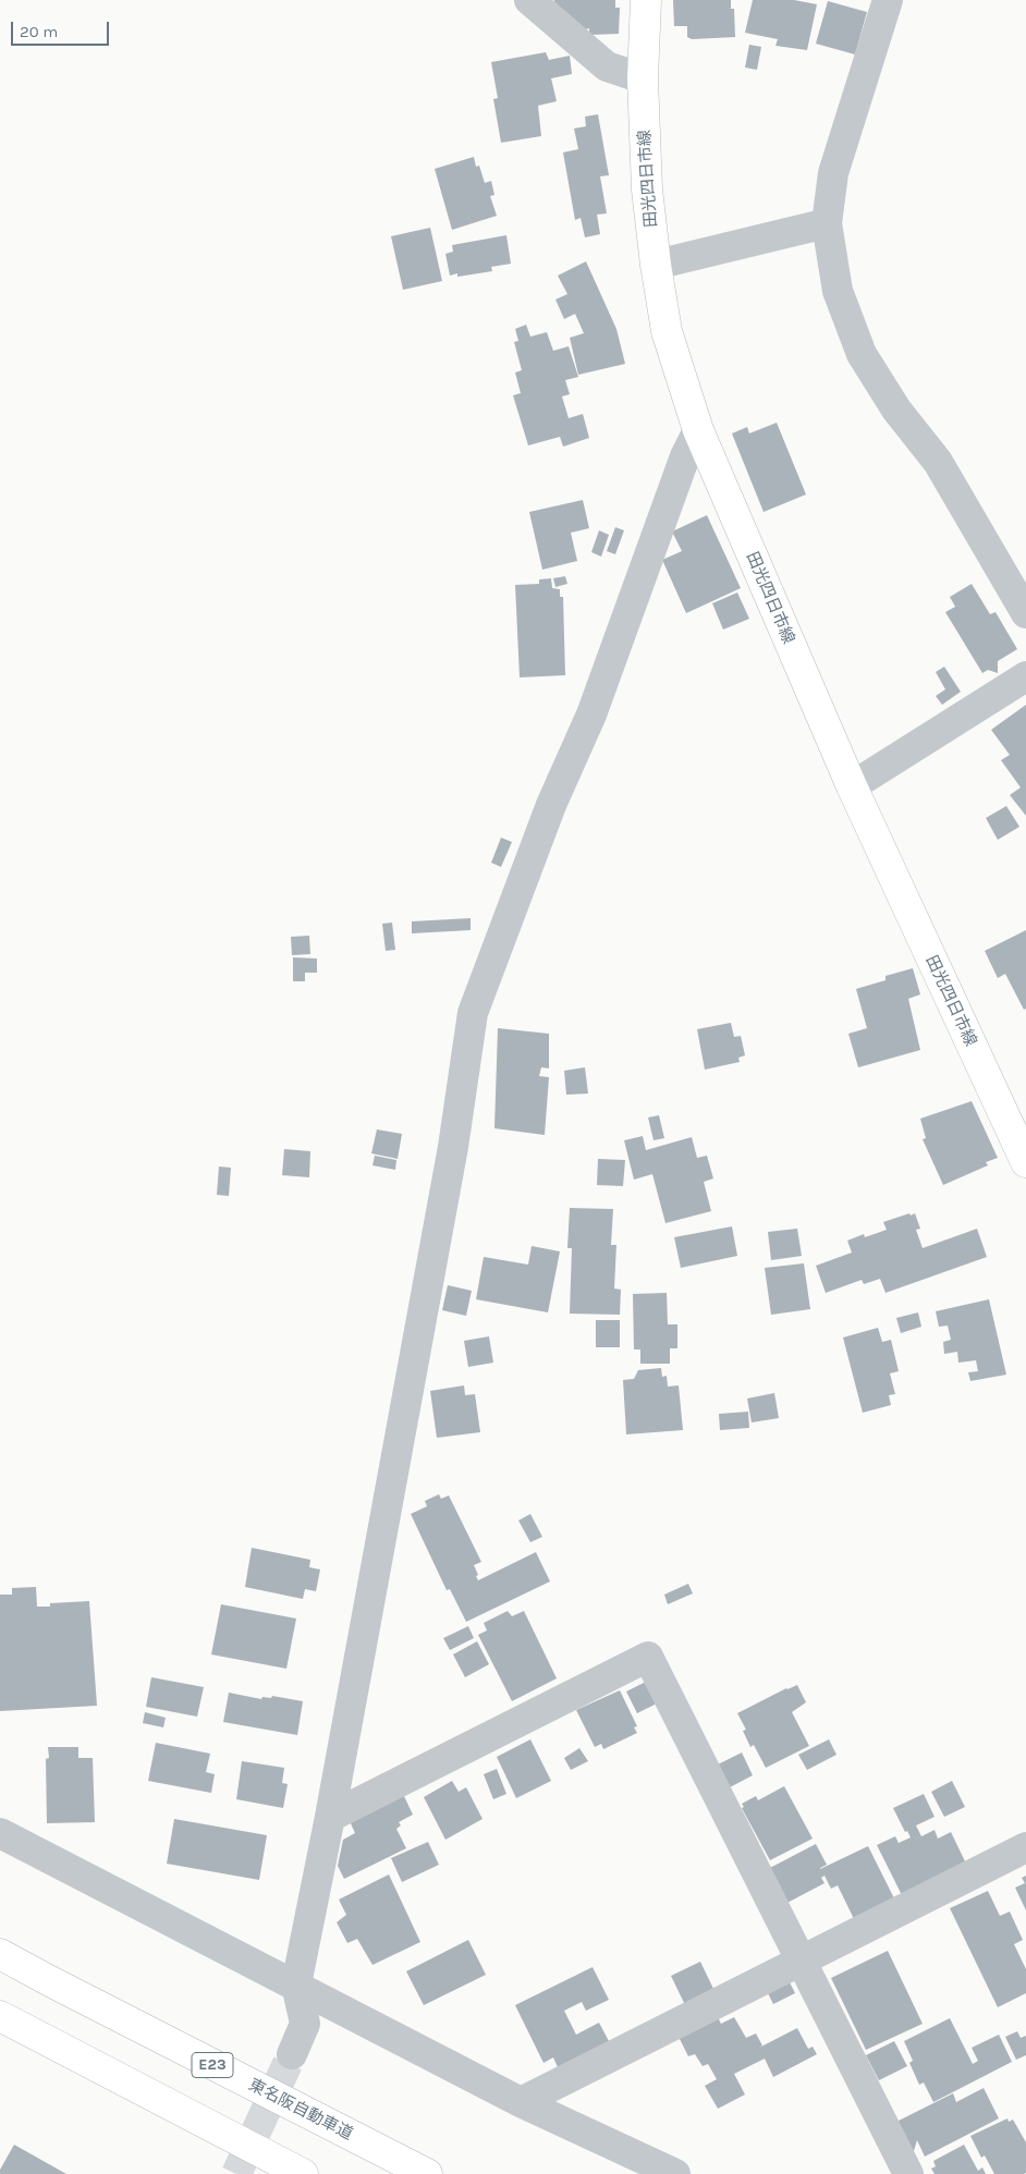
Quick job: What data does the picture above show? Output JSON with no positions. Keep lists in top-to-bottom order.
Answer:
{
  "streets": {
    "main road": ["田光四日市線", "E23", "東名阪自動車道"]
  },
  "scale_bar": "20 m"
}
